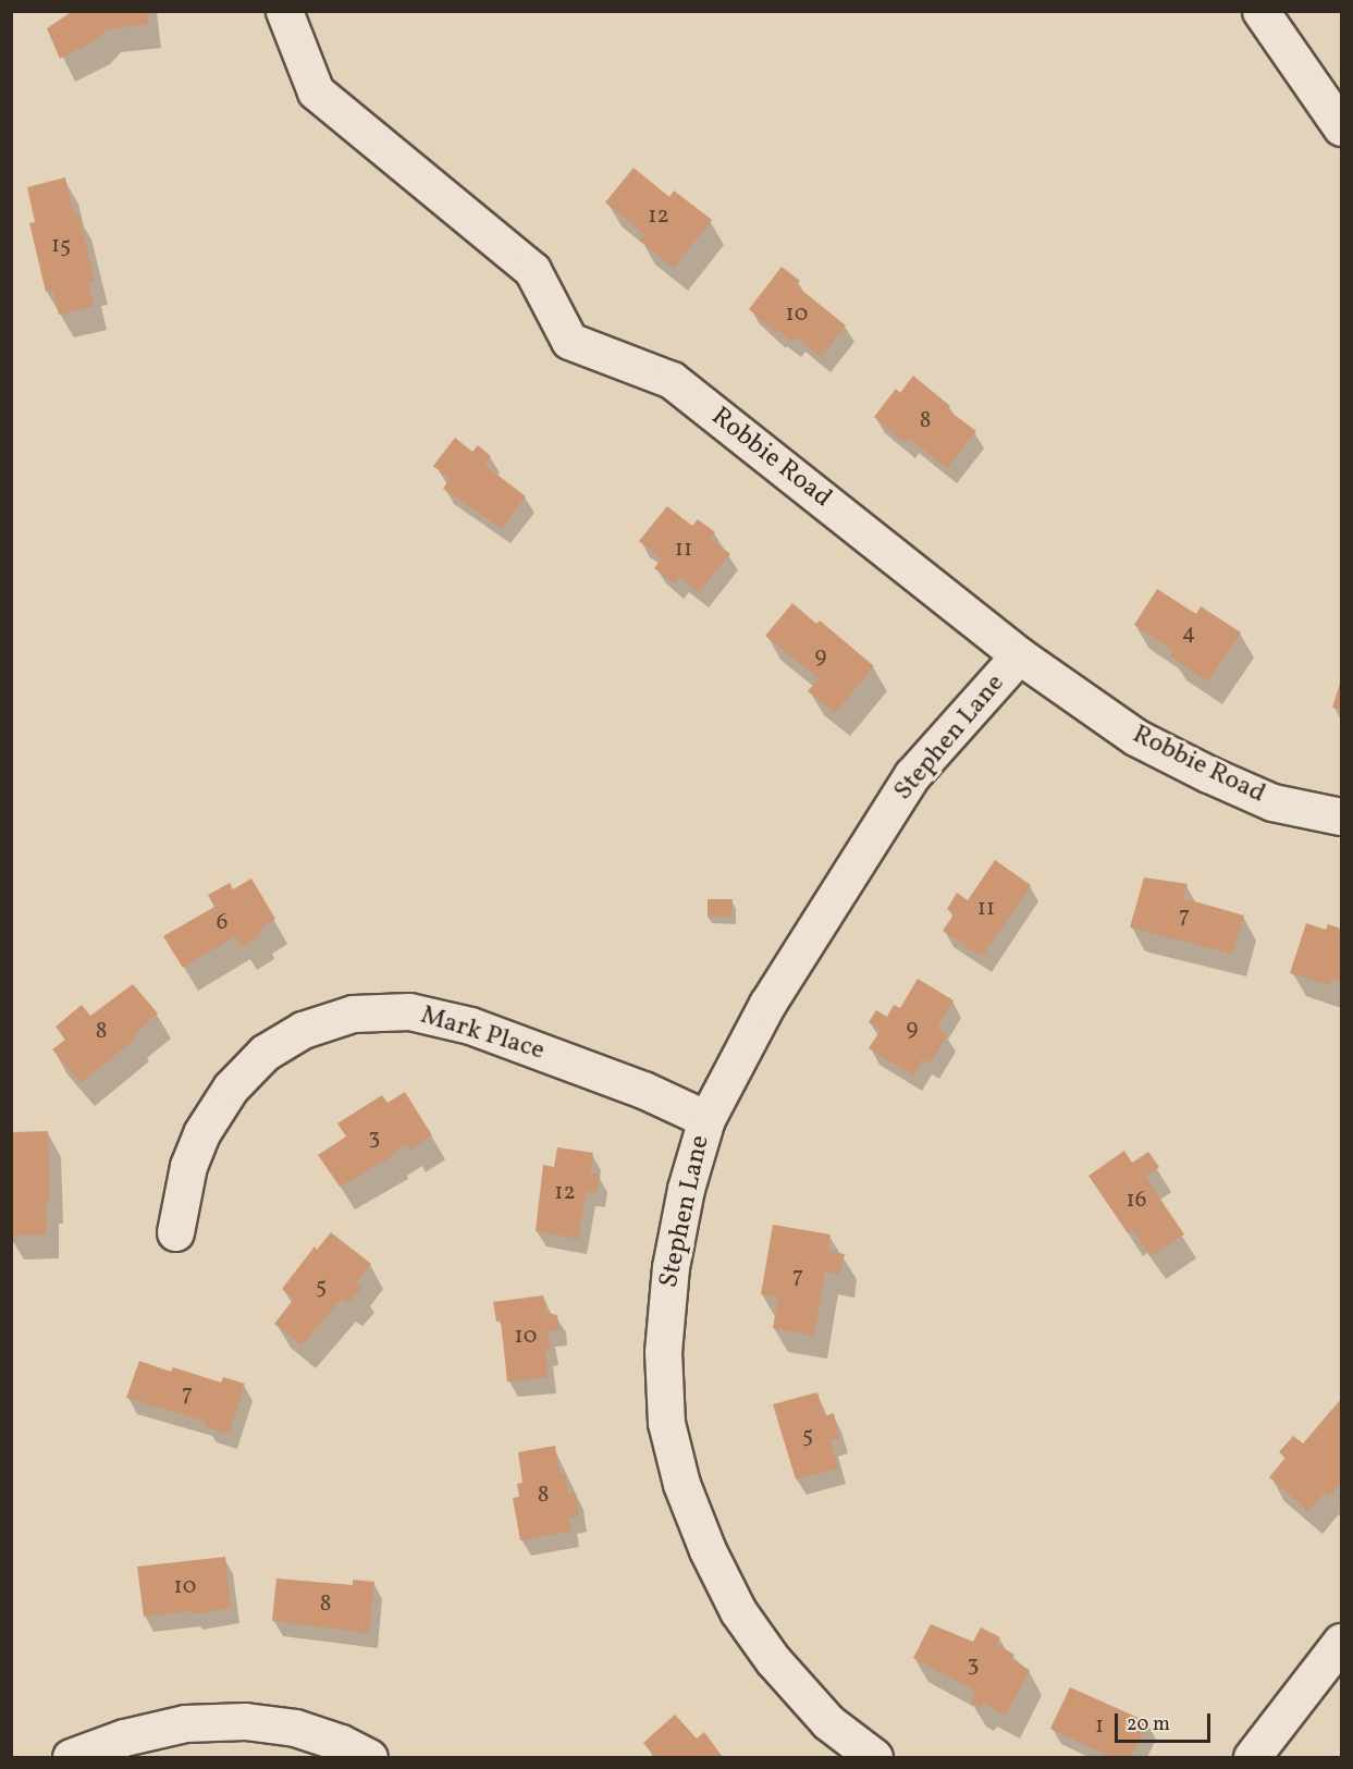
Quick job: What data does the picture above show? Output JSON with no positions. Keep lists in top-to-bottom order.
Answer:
{
  "streets": {
    "street": ["Robbie Road", "Stephen Lane", "Mark Place"]
  },
  "crossings": [
    ["Robbie Road", "Stephen Lane"],
    ["Stephen Lane", "Mark Place"]
  ],
  "house_numbers": [
    "12",
    "15",
    "10",
    "8",
    "11",
    "4",
    "9",
    "11",
    "7",
    "6",
    "9",
    "8",
    "3",
    "12",
    "16",
    "7",
    "5",
    "10",
    "7",
    "5",
    "8",
    "10",
    "8",
    "3",
    "1"
  ],
  "scale_bar": "20 m"
}
